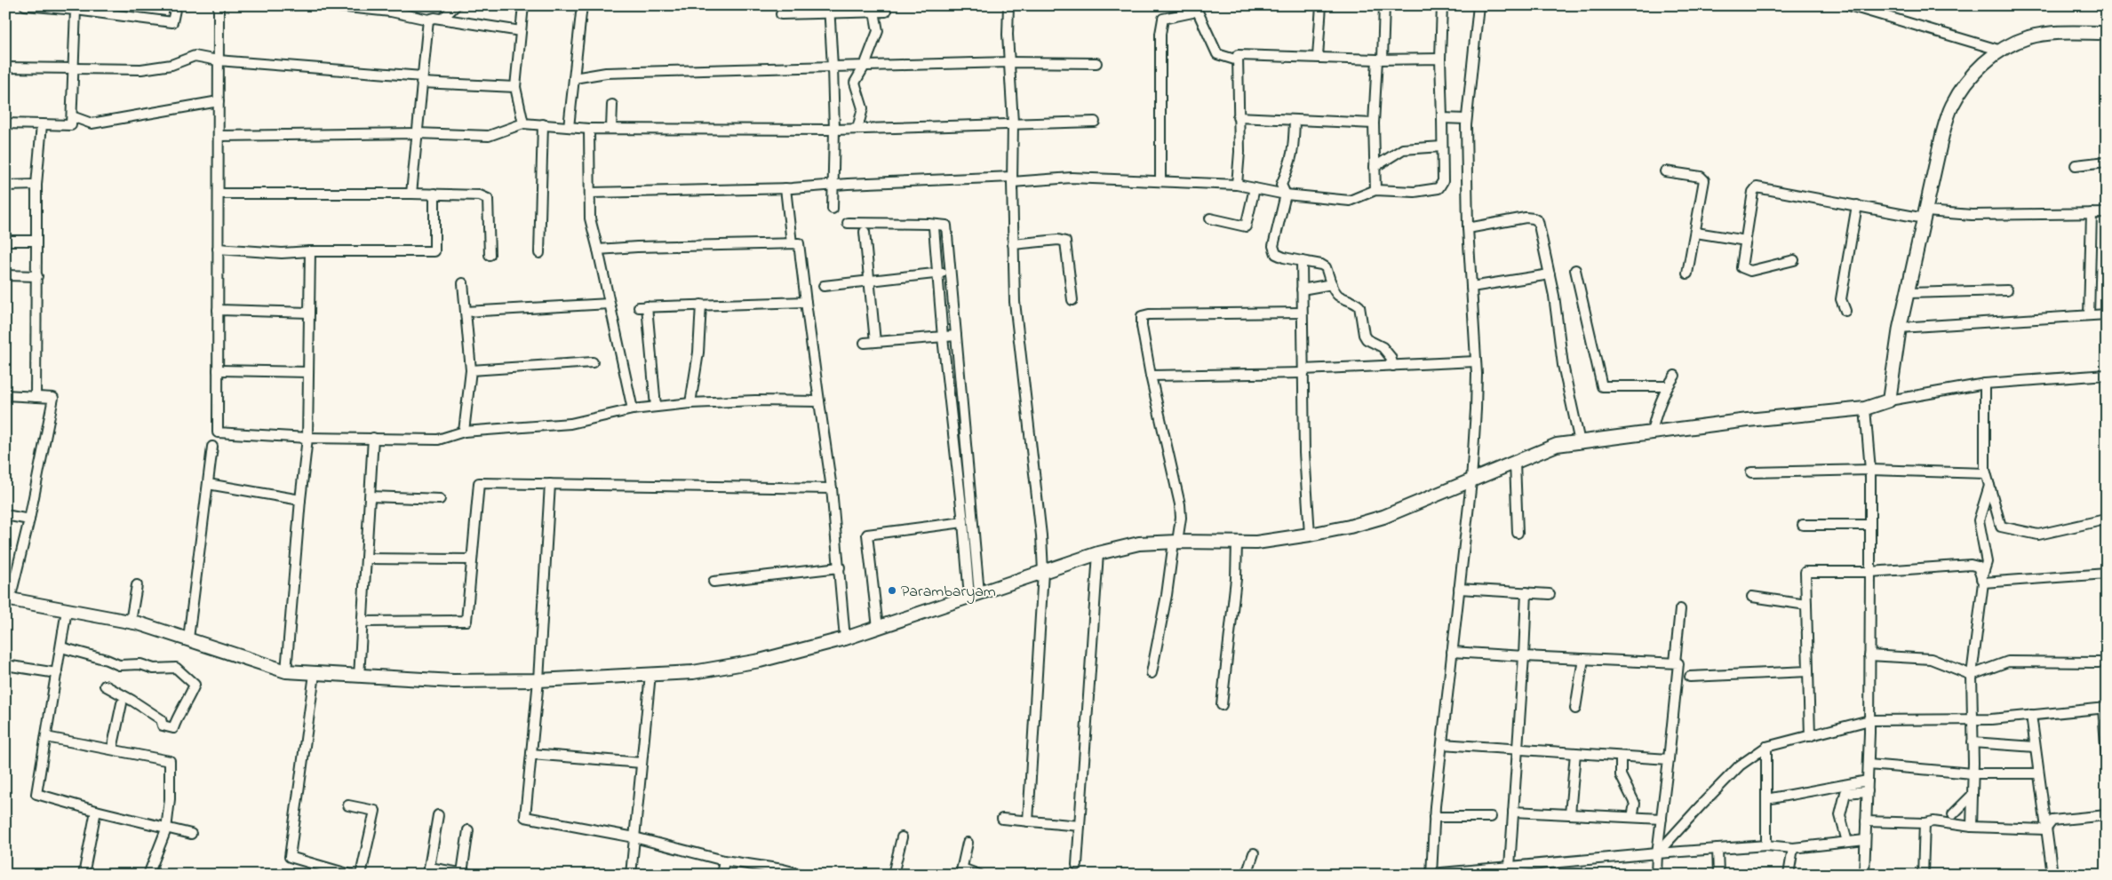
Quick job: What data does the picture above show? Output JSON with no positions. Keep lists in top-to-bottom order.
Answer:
{
  "places": ["Parambaryam"]
}
